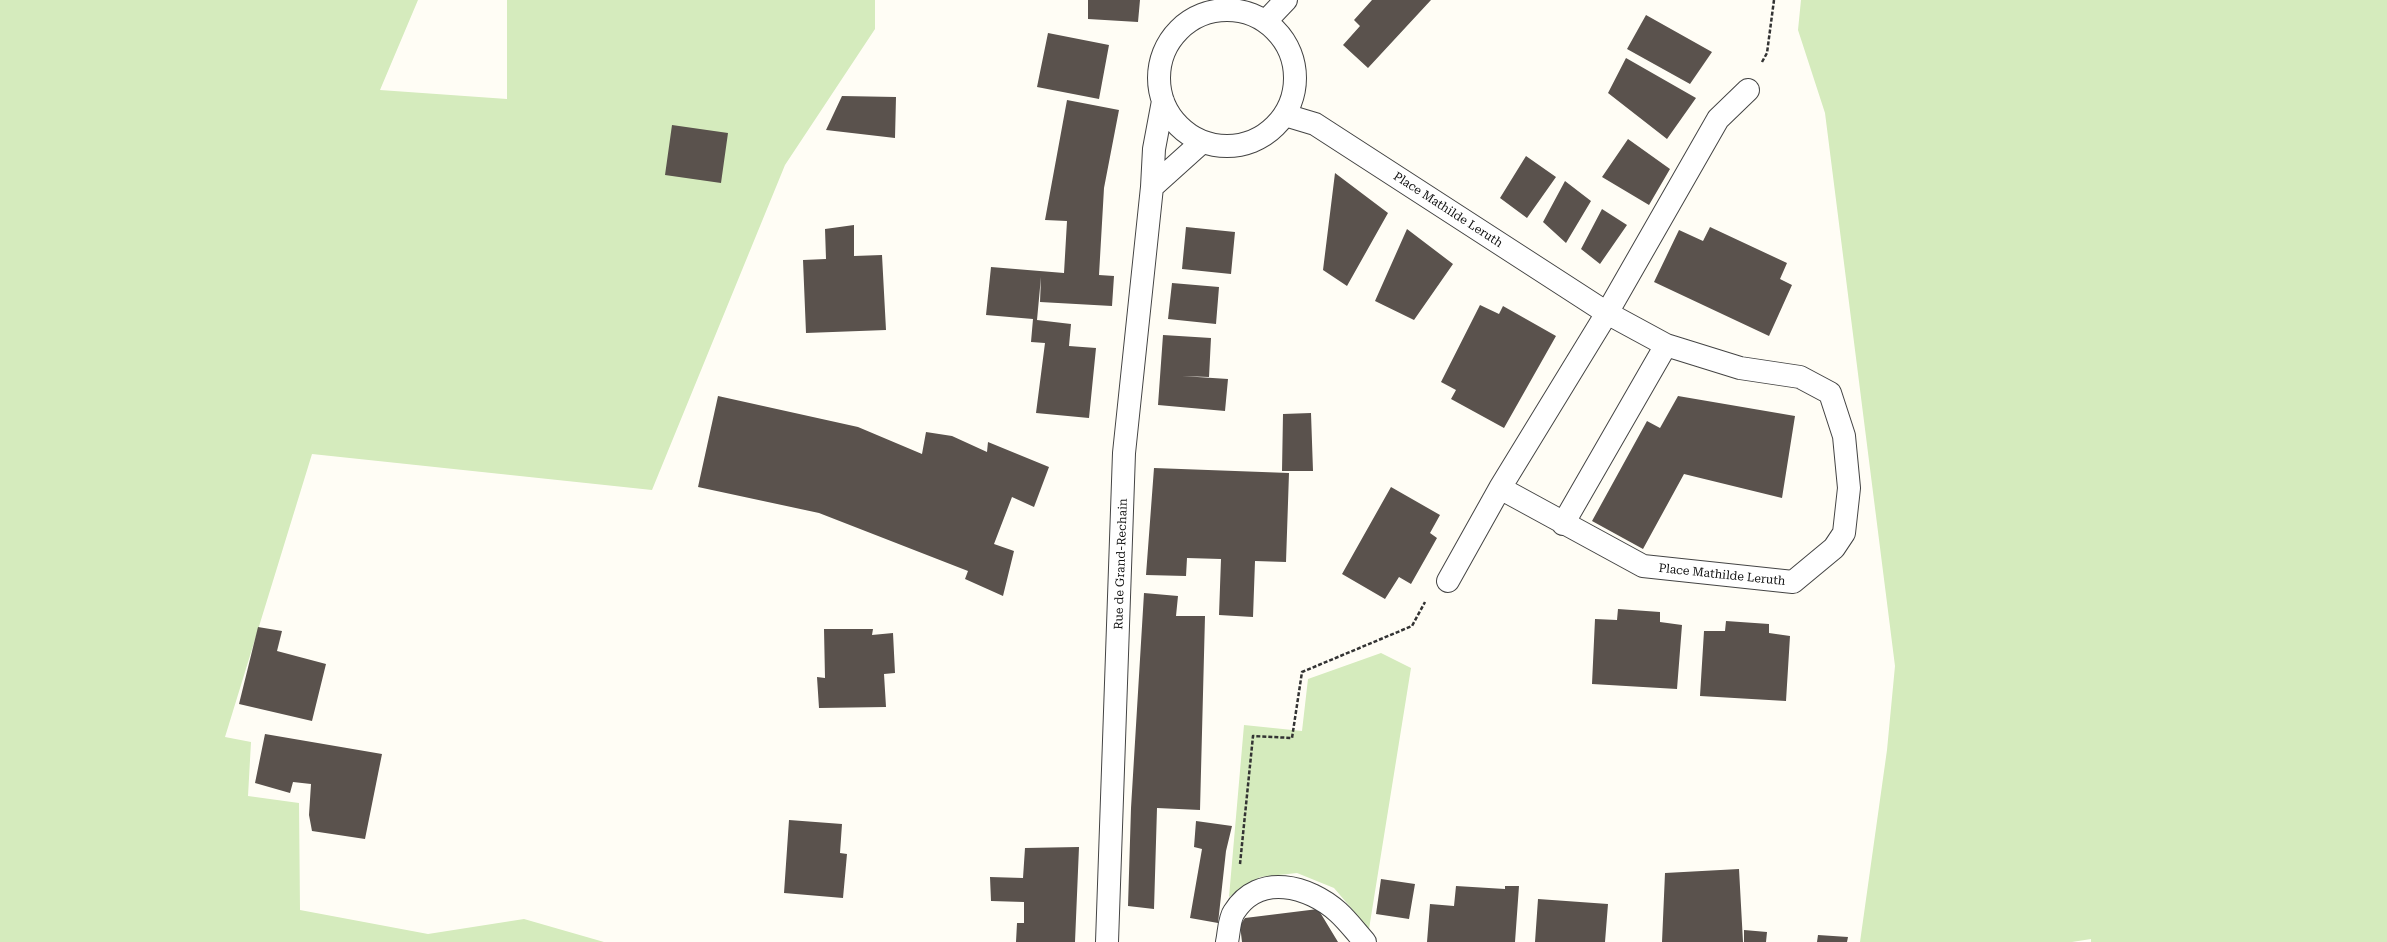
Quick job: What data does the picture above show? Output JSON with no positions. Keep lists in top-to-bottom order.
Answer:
{
  "streets": {
    "street": ["Place Mathilde Leruth", "Rue de Grand-Rechain"]
  },
  "crossings": [
    ["Place Mathilde Leruth", "Rue de Grand-Rechain"]
  ]
}
